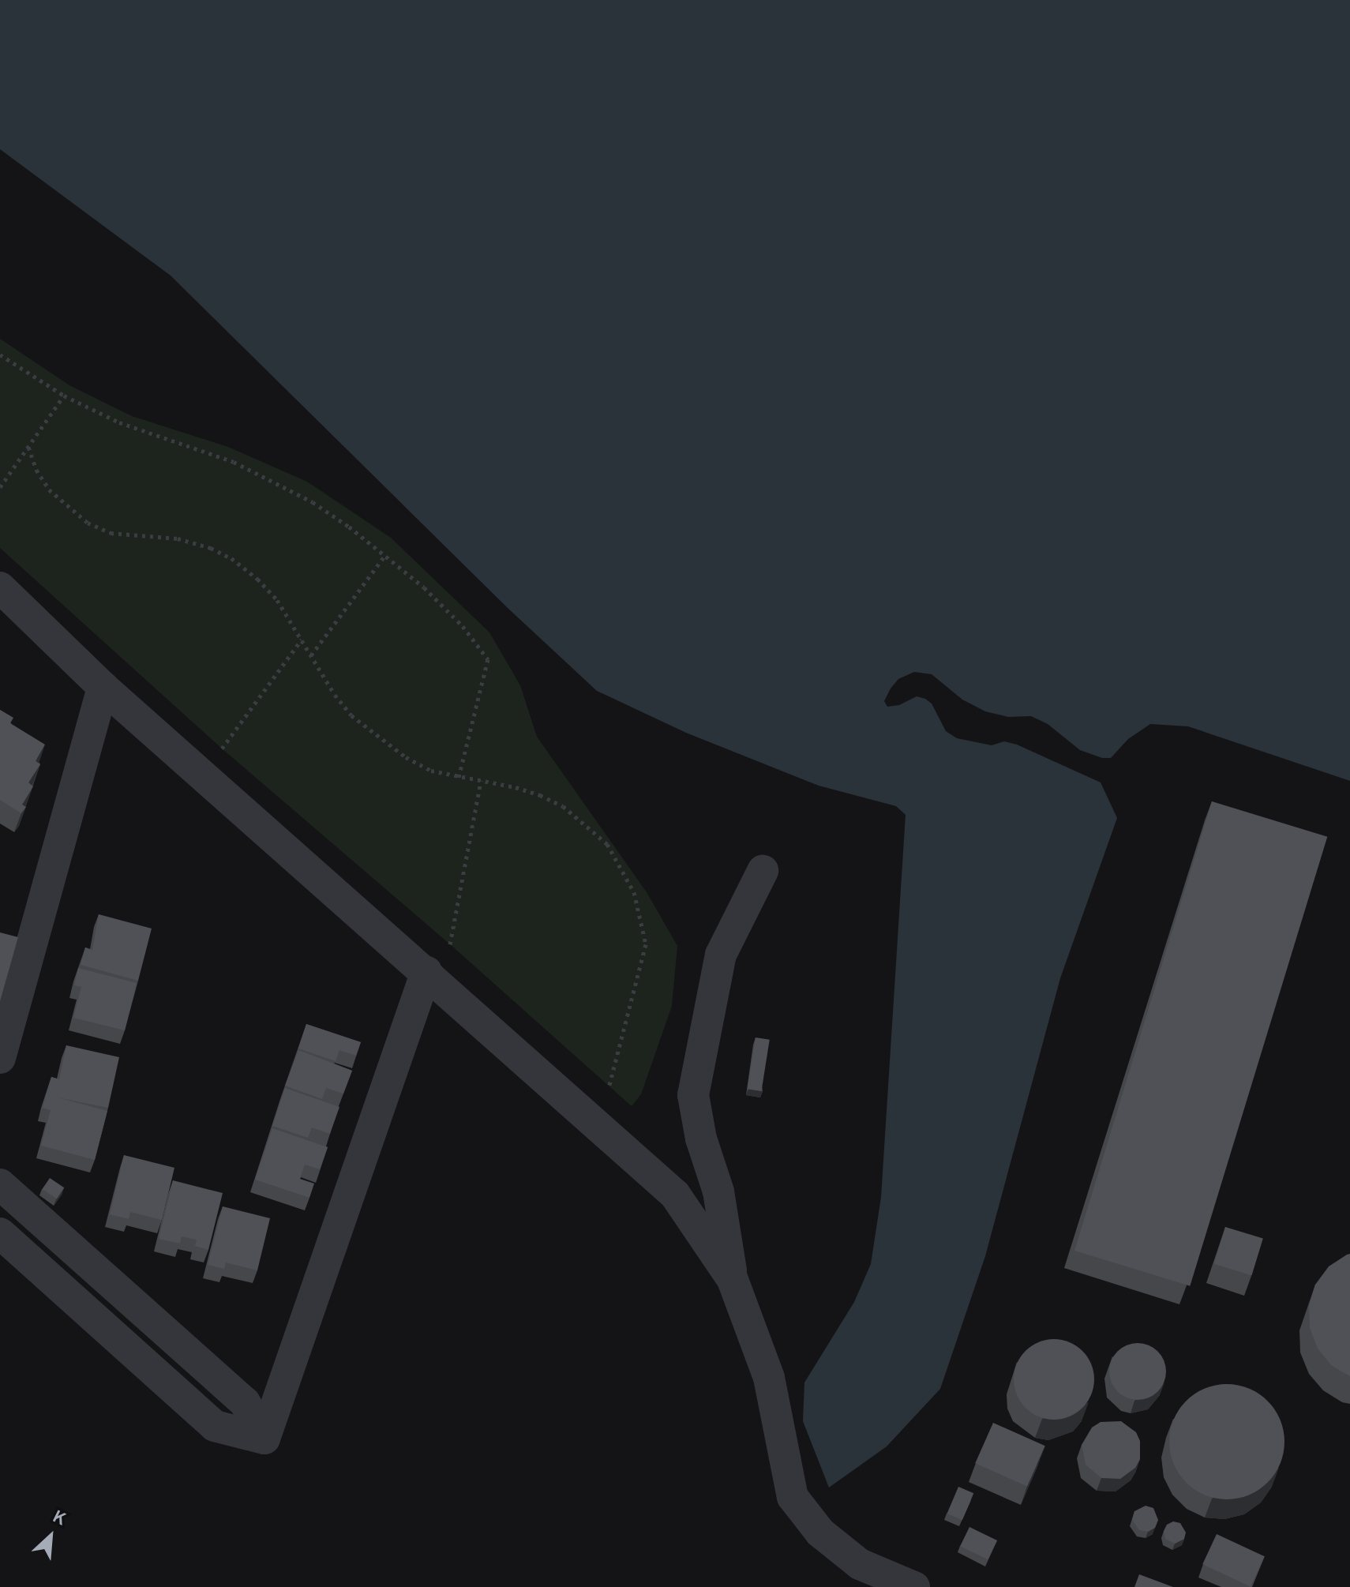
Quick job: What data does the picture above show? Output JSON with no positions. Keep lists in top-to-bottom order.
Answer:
{
  "north": "top right"
}
